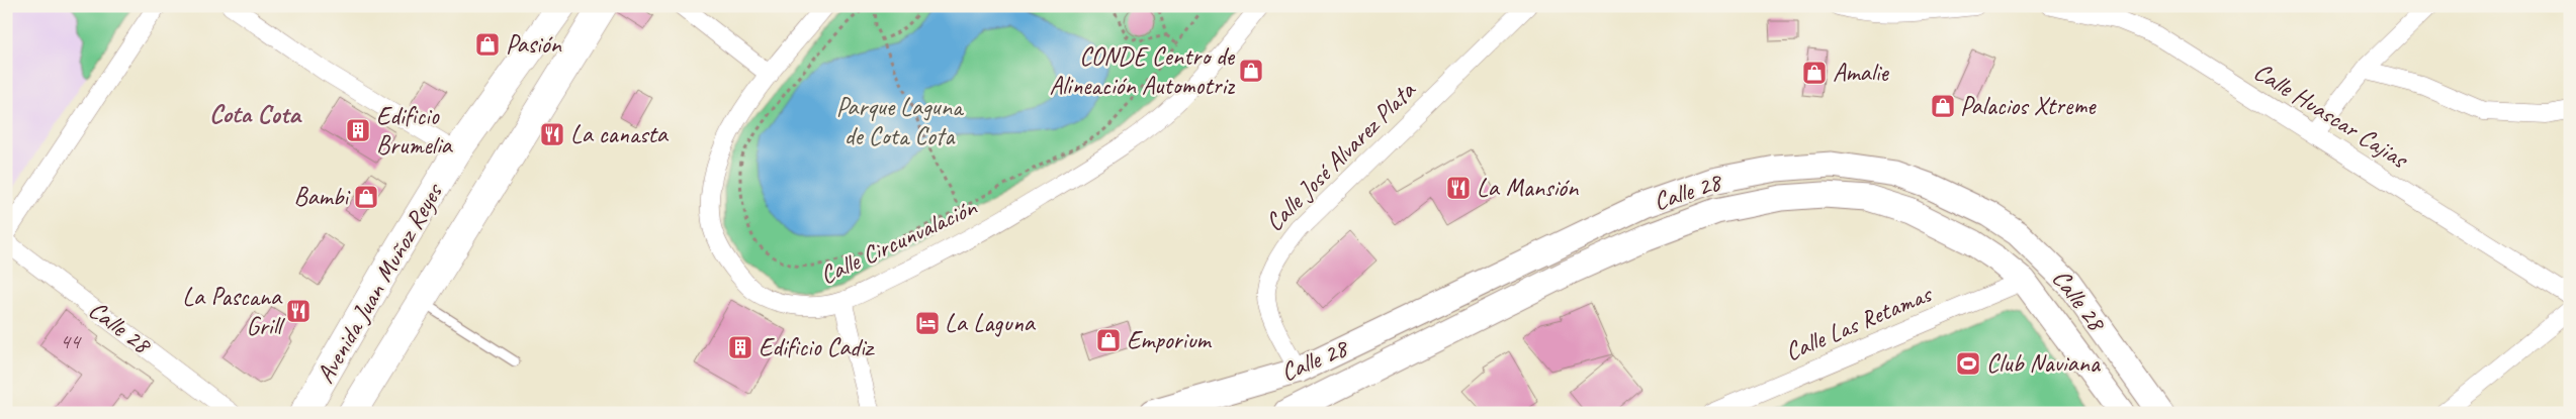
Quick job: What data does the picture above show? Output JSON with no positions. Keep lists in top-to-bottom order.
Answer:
{
  "streets": {
    "main road": ["Calle 28", "Avenida Juan Muñoz Reyes"],
    "street": [
      "Calle Huascar Cajias",
      "Calle José Alvarez Plata",
      "Calle Circunvalación",
      "Calle Las Retamas"
    ]
  },
  "crossings": [
    ["Calle José Alvarez Plata", "Calle 28"],
    ["Calle 28", "Calle Las Retamas"]
  ],
  "districts": ["Cota Cota"],
  "parks": ["Parque Laguna de Cota Cota"],
  "places": {
    "shop": [
      "Pasión",
      "CONDE Centro de Alineación Automotriz",
      "Amalie",
      "Palacios Xtreme",
      "Bambi",
      "Emporium"
    ],
    "building": ["Edificio Brumelia", "Edificio Cadiz"],
    "restaurant": ["La canasta", "La Mansión", "La Pascana Grill"],
    "hotel": ["La Laguna"],
    "sports": ["Club Naviana"]
  },
  "house_numbers": ["44"]
}
